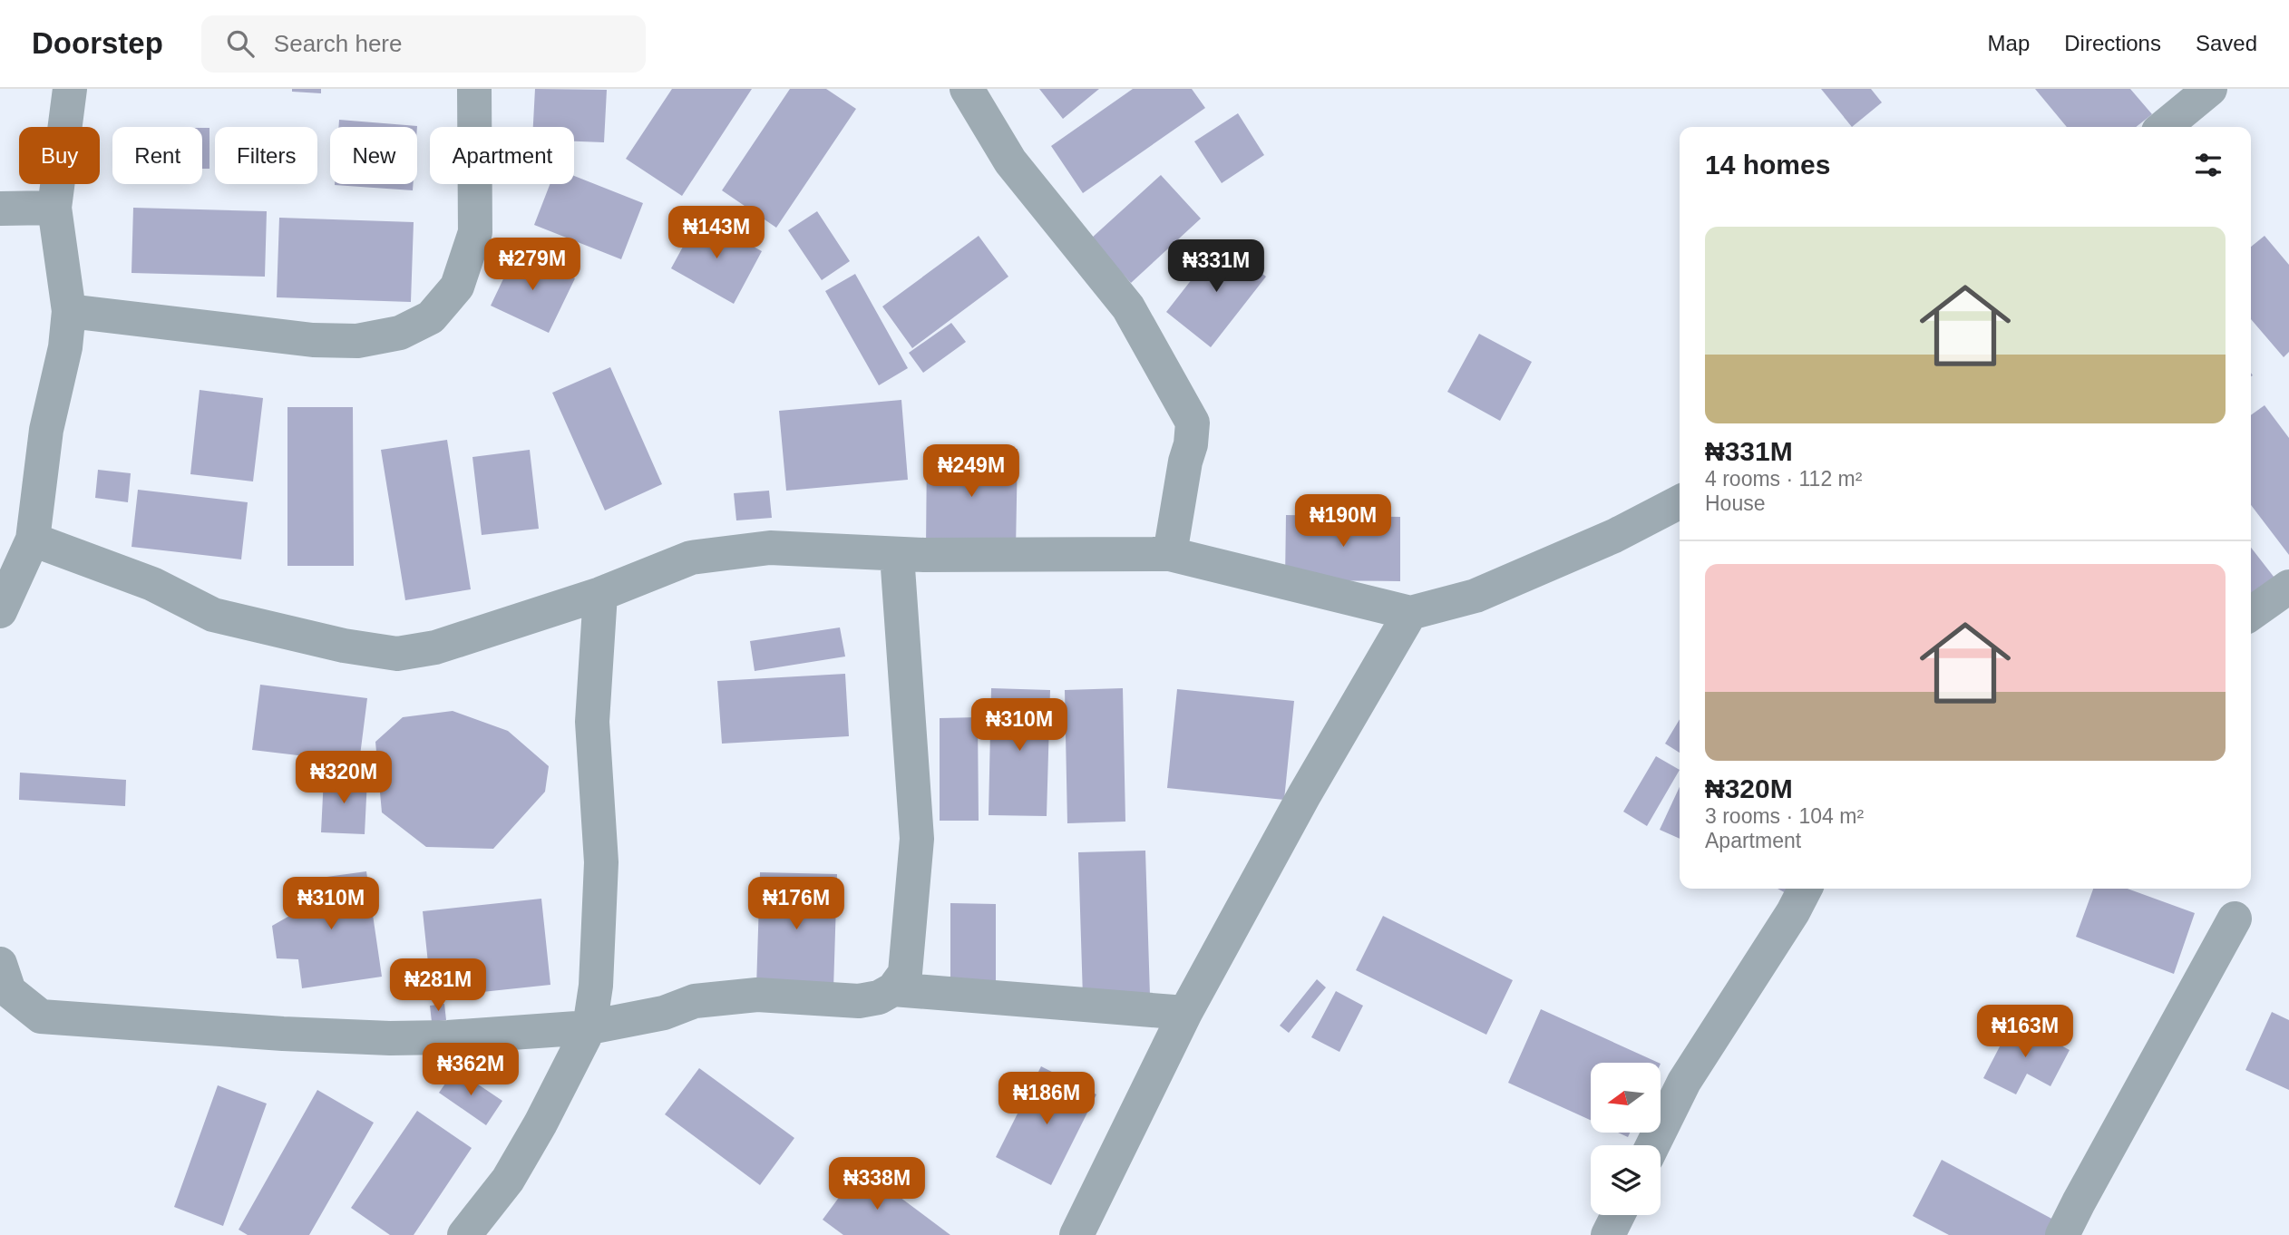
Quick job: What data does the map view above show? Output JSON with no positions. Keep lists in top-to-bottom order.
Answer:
{
  "north": "left",
  "page": {
    "header": "Doorstep",
    "search": "Search here",
    "nav": ["Map", "Directions", "Saved"],
    "chip": [
      "Buy",
      "Rent",
      "Filters",
      "New",
      "Apartment"
    ],
    "heading": "14 homes",
    "list": [
      {
        "name": "₦331M",
        "note": "4 rooms · 112 m² · House"
      },
      {
        "name": "₦320M",
        "note": "3 rooms · 104 m² · Apartment"
      }
    ],
    "price": [
      "₦143M",
      "₦279M",
      "₦331M",
      "₦249M",
      "₦190M",
      "₦310M",
      "₦320M",
      "₦310M",
      "₦176M",
      "₦281M",
      "₦163M",
      "₦362M",
      "₦186M",
      "₦338M"
    ]
  }
}
